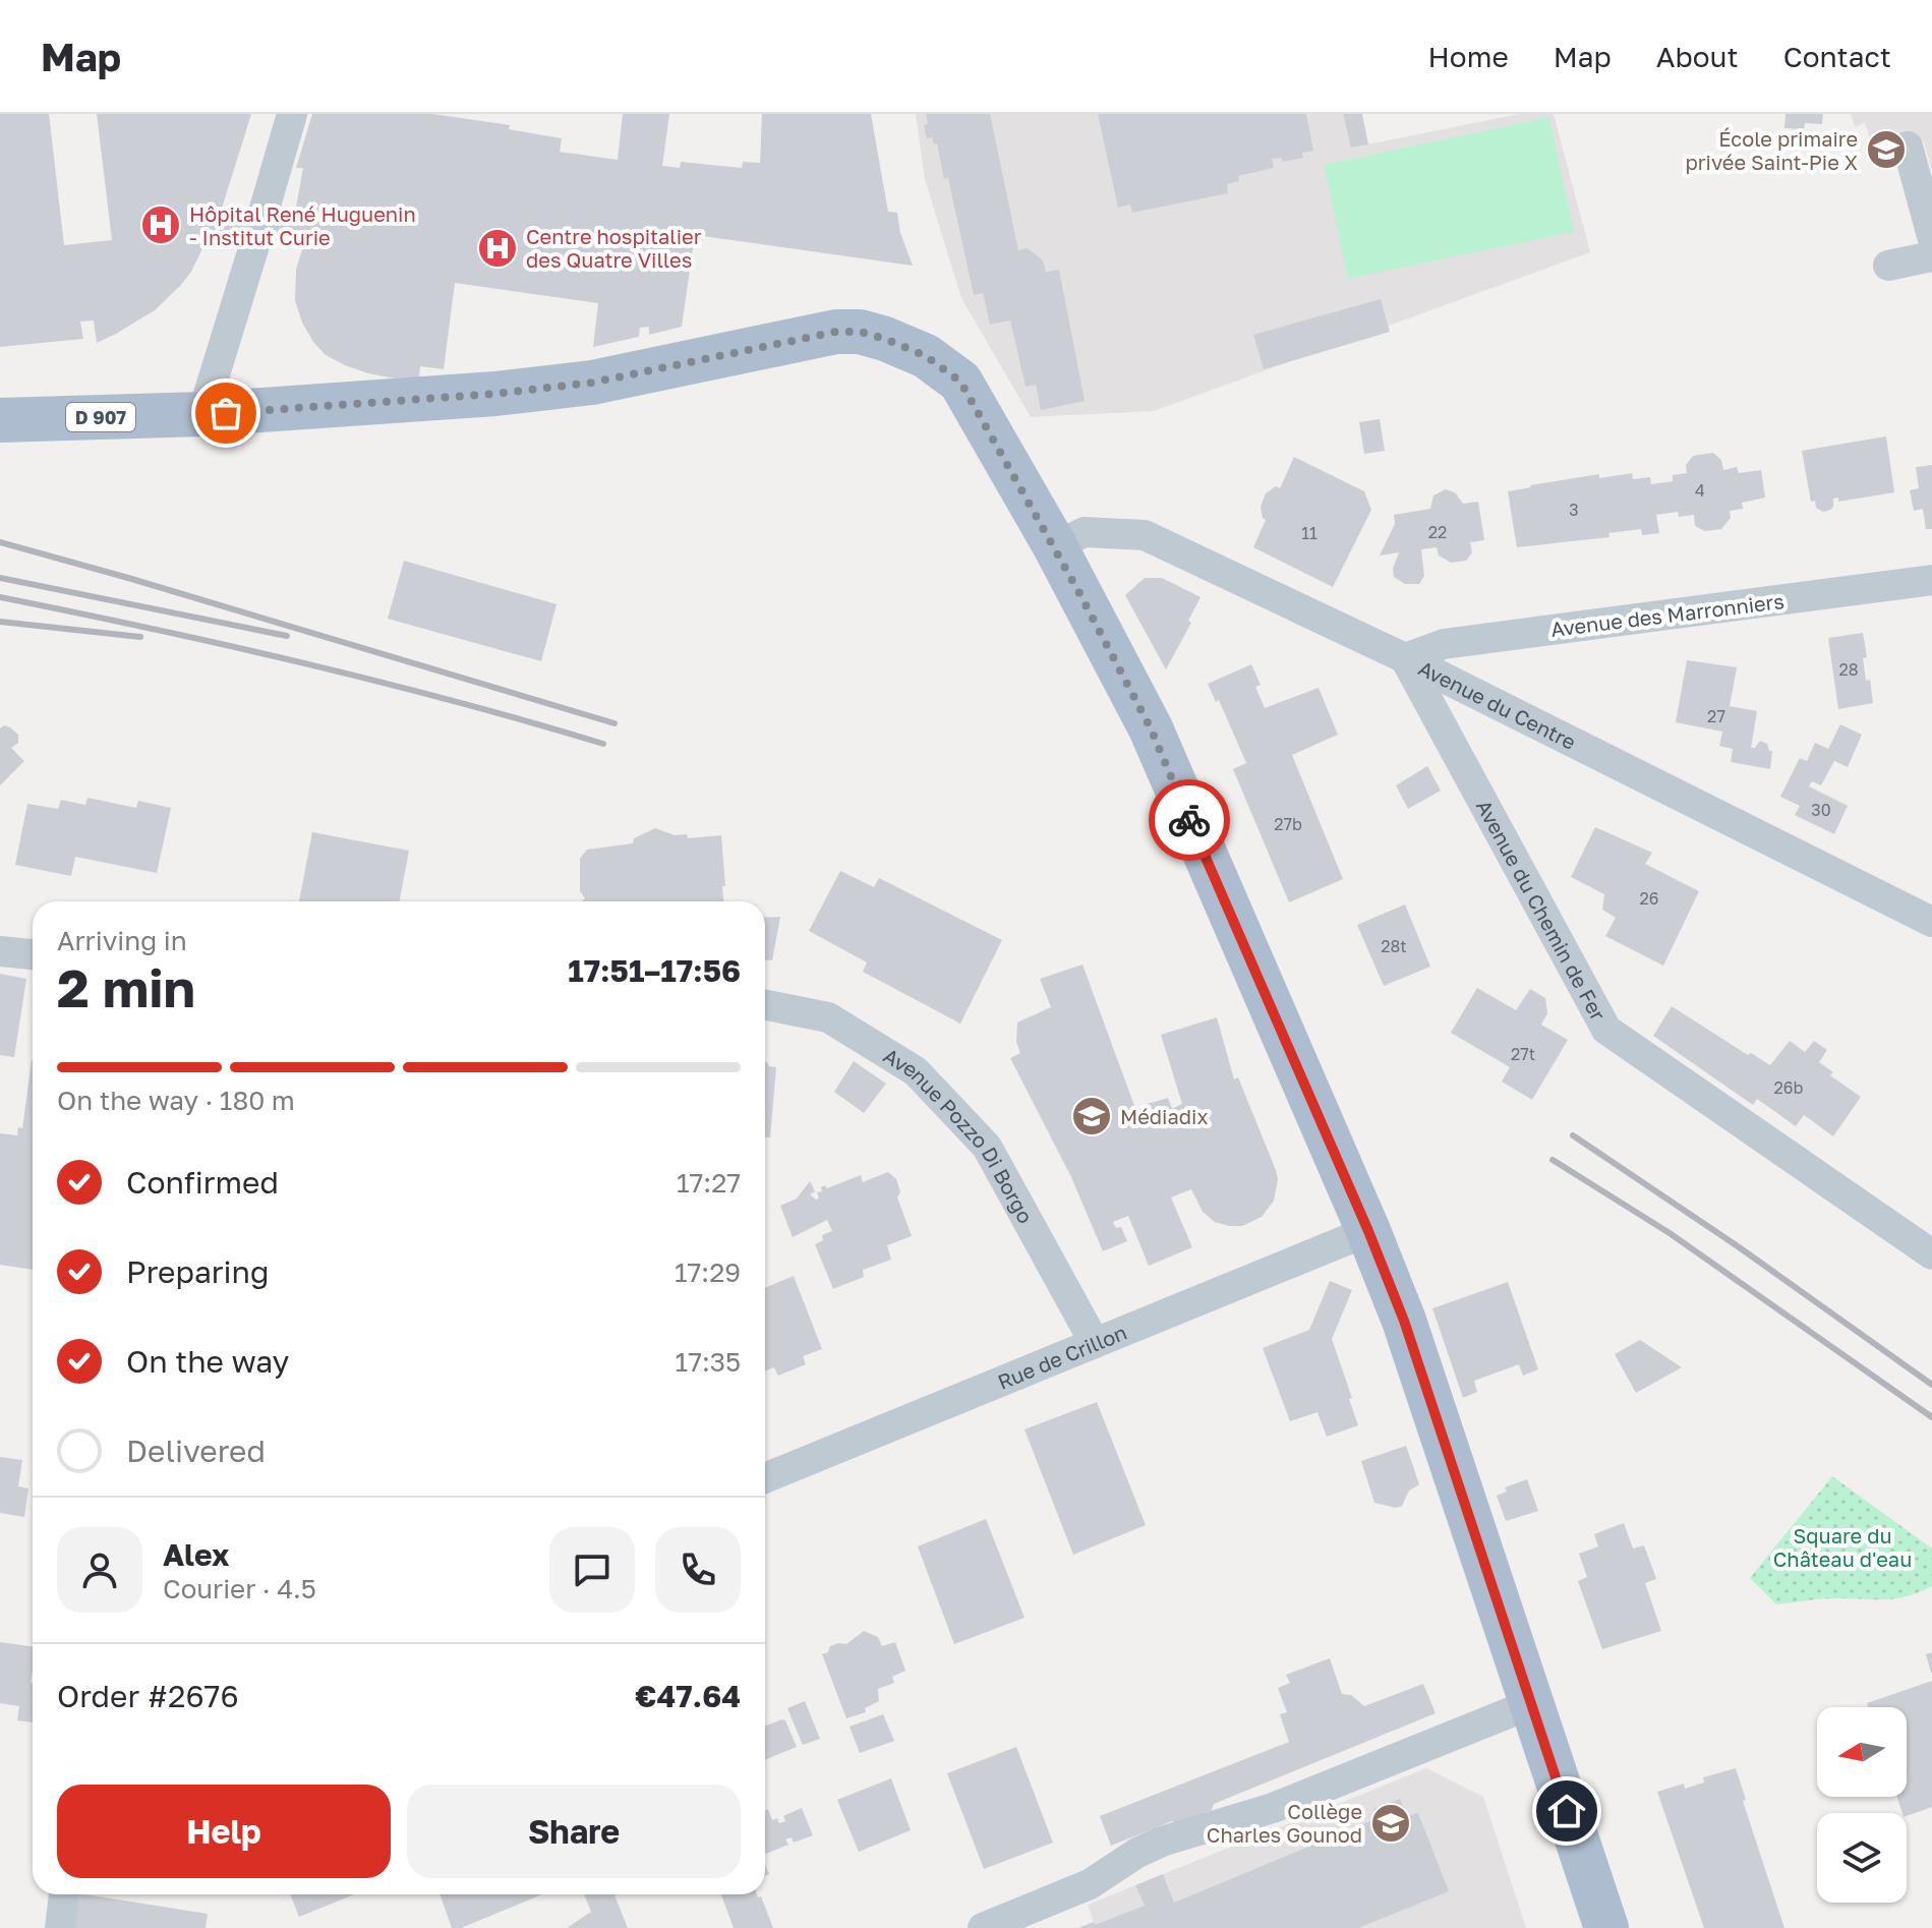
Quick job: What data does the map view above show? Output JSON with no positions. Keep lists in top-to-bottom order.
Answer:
{
  "streets": {
    "main road": ["D 907"],
    "street": [
      "Avenue des Marronniers",
      "Avenue du Centre",
      "Avenue du Chemin de Fer",
      "Avenue Pozzo Di Borgo",
      "Rue de Crillon"
    ]
  },
  "crossings": [
    ["D 907", "Avenue du Centre"],
    ["D 907", "Rue de Crillon"],
    ["Avenue des Marronniers", "Avenue du Centre"],
    ["Avenue des Marronniers", "Avenue du Chemin de Fer"],
    ["Avenue du Centre", "Avenue du Chemin de Fer"],
    ["Avenue Pozzo Di Borgo", "Rue de Crillon"]
  ],
  "parks": ["Square du Château d'eau"],
  "places": {
    "school or university": ["École primaire privée Saint-Pie X", "Médiadix", "Collège Charles Gounod"],
    "hospital": ["Hôpital René Huguenin - Institut Curie", "Centre hospitalier des Quatre Villes"]
  },
  "house_numbers": [
    "4",
    "3",
    "22",
    "11",
    "28",
    "27",
    "30",
    "27b",
    "26",
    "28t",
    "27t",
    "26b"
  ],
  "north": "left",
  "page": {
    "header": "Map",
    "nav": [
      "Home",
      "Map",
      "About",
      "Contact"
    ],
    "heading": ["2 min", "Arriving in", "17:51–17:56"],
    "panel": [
      "Alex",
      "Courier · 4.5",
      "Order #2676",
      "€47.64"
    ],
    "bar": "On the way · 180 m",
    "list": [
      ["Confirmed", "17:27"],
      ["Preparing", "17:29"],
      ["On the way", "17:35"],
      "Delivered"
    ],
    "buttons": ["Help", "Share"]
  }
}
